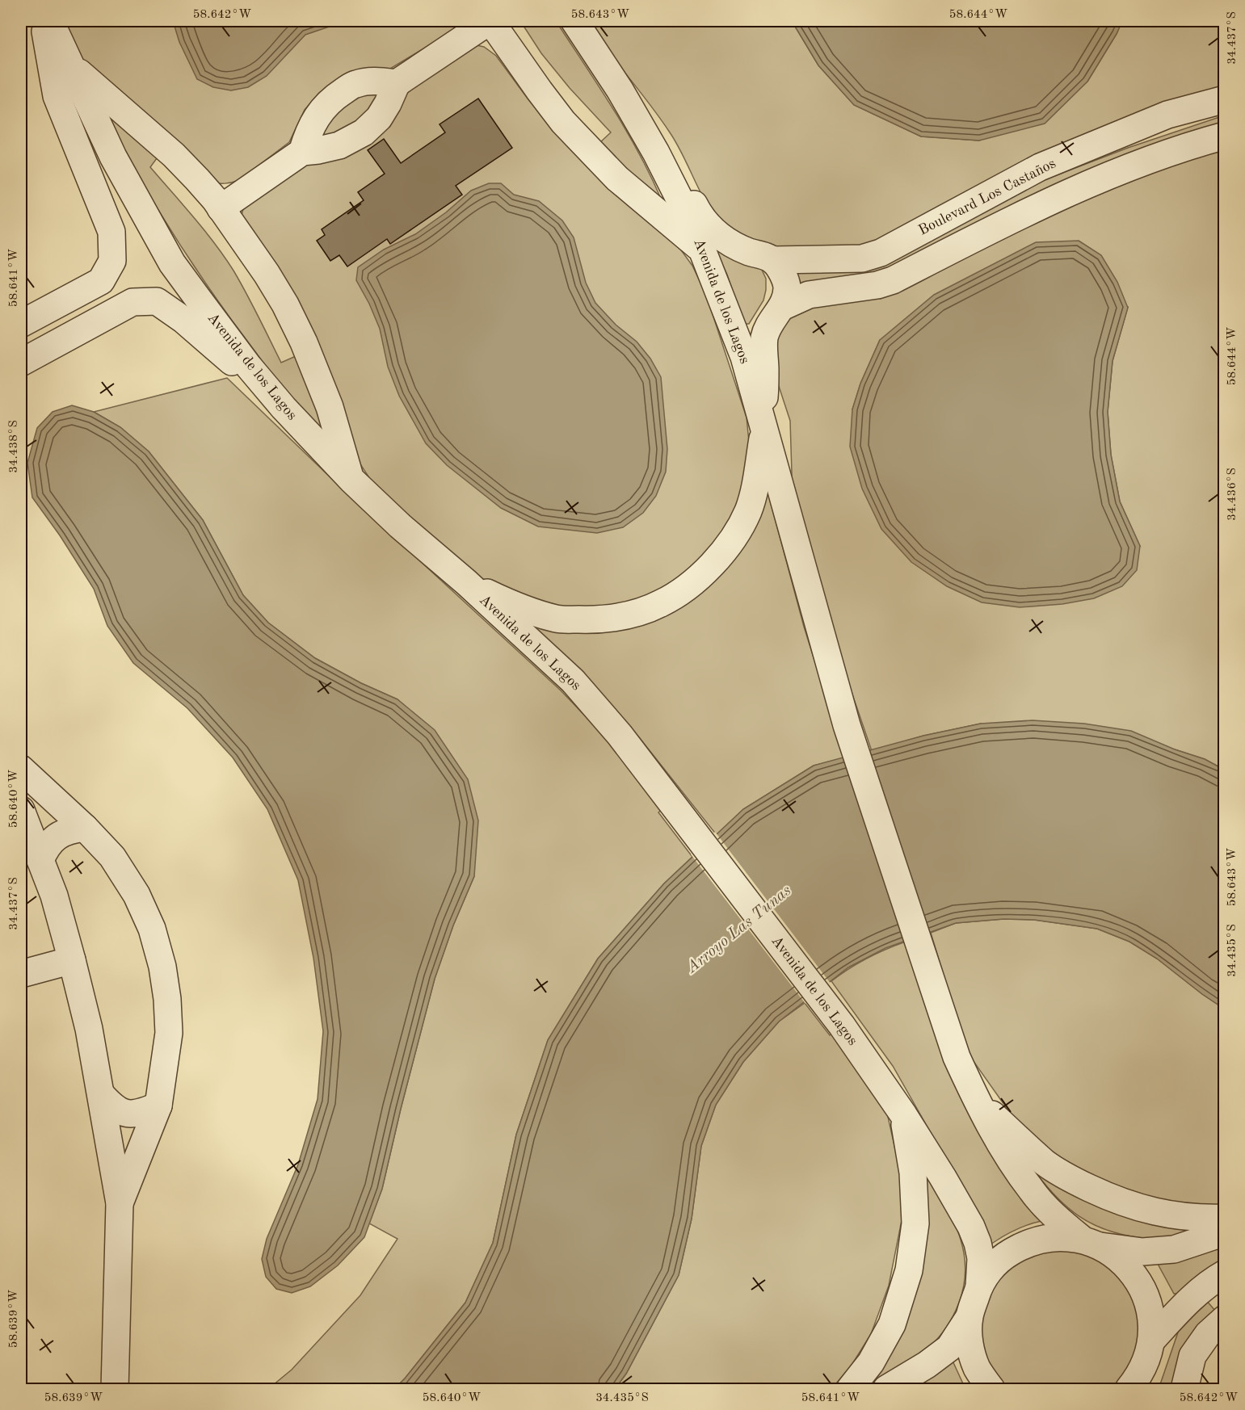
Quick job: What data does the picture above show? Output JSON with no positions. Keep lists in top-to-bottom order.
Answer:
{
  "streets": {
    "street": ["Boulevard Los Castaños", "Avenida de los Lagos"]
  },
  "crossings": [
    ["Boulevard Los Castaños", "Avenida de los Lagos"]
  ],
  "water": ["Arroyo Las Tunas"],
  "coordinates": [
    "58.642°W",
    "58.643°W",
    "58.644°W",
    "34.437°S",
    "58.641°W",
    "34.438°S",
    "34.436°S",
    "58.640°W",
    "34.435°S",
    "58.639°W"
  ]
}
